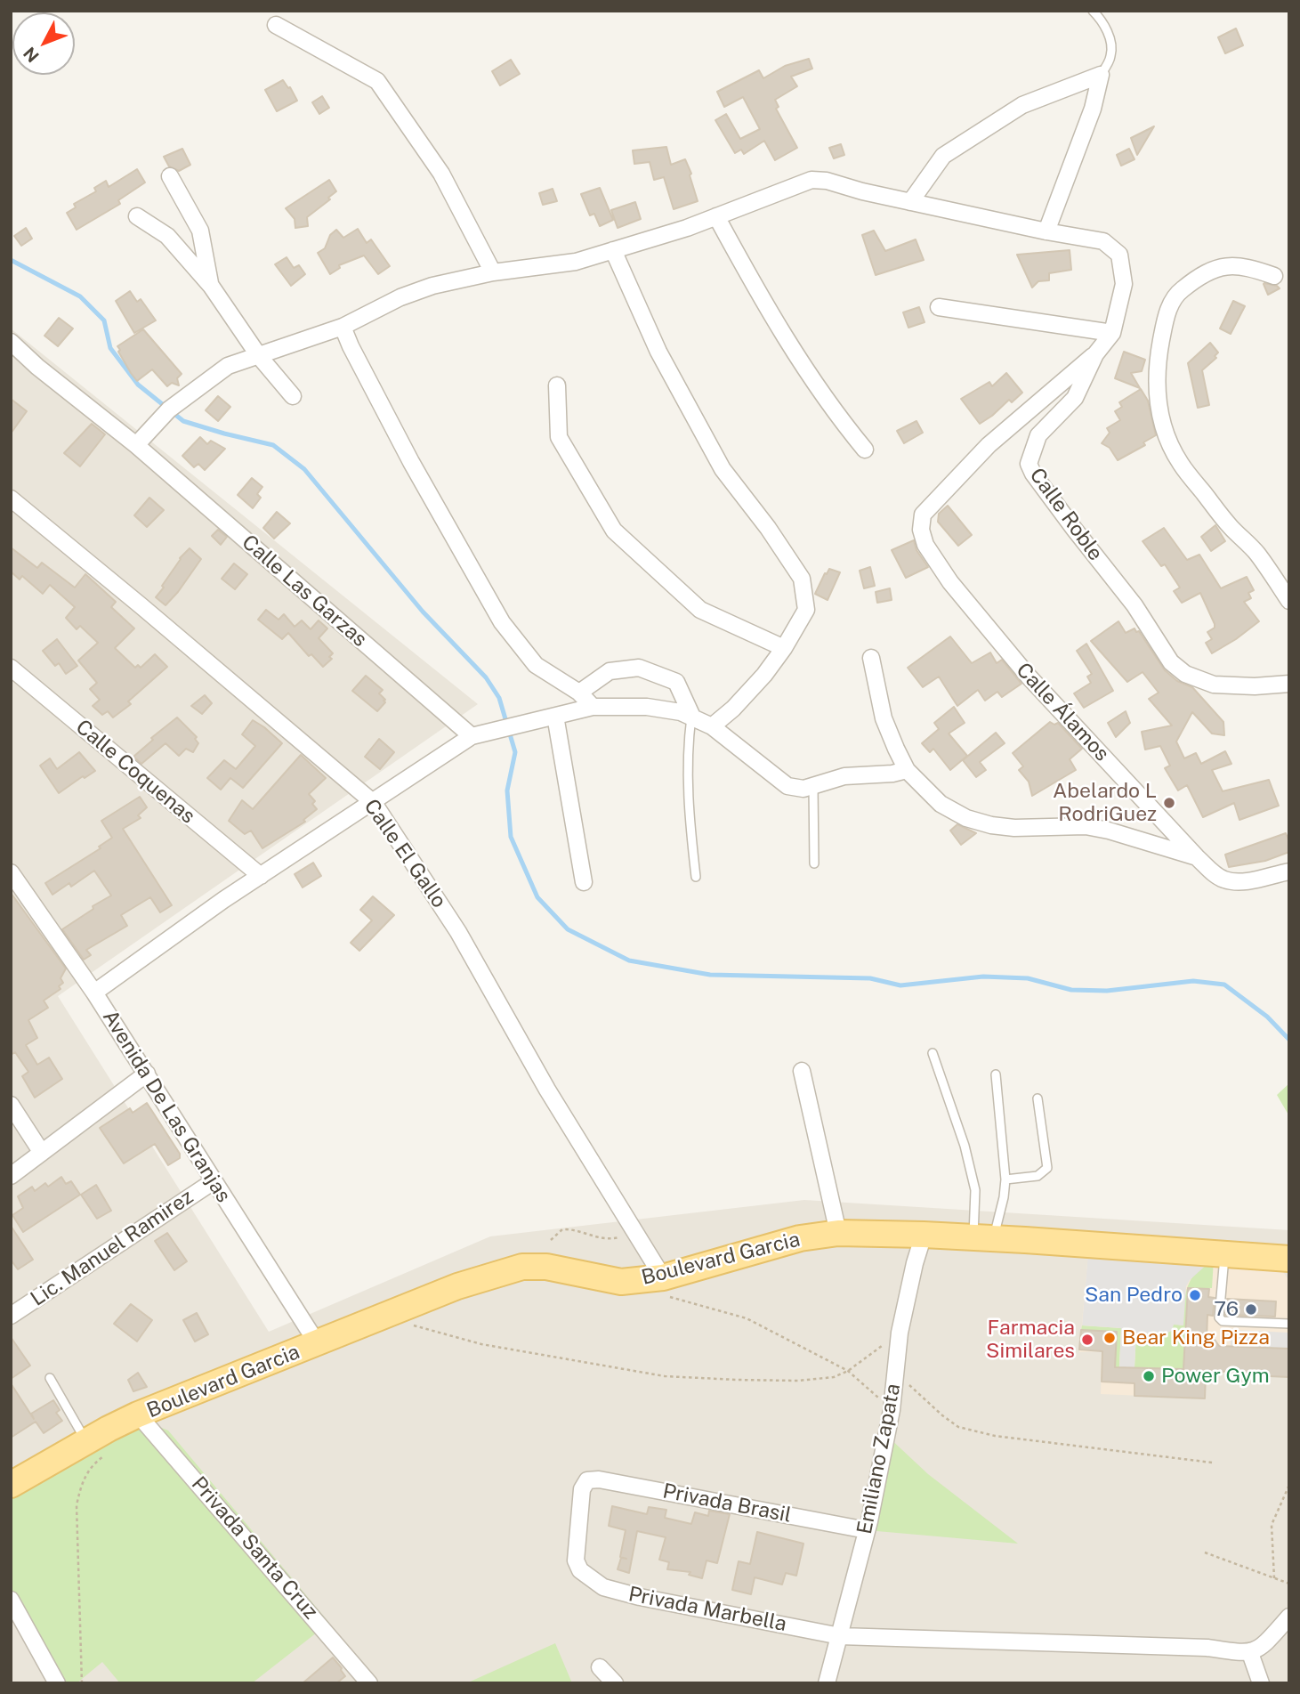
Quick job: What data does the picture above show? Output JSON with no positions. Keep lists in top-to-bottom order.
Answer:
{
  "streets": {
    "main road": ["Boulevard Garcia"],
    "street": [
      "Calle Roble",
      "Calle Las Garzas",
      "Calle Álamos",
      "Calle Coquenas",
      "Calle El Gallo",
      "Avenida De Las Granjas",
      "Lic. Manuel Ramirez",
      "Emiliano Zapata",
      "Privada Brasil",
      "Privada Santa Cruz",
      "Privada Marbella"
    ]
  },
  "crossings": [
    ["Calle Roble", "Calle Álamos"],
    ["Calle El Gallo", "Boulevard Garcia"],
    ["Avenida De Las Granjas", "Lic. Manuel Ramirez"],
    ["Avenida De Las Granjas", "Boulevard Garcia"],
    ["Boulevard Garcia", "Emiliano Zapata"],
    ["Boulevard Garcia", "Privada Santa Cruz"],
    ["Emiliano Zapata", "Privada Brasil"],
    ["Emiliano Zapata", "Privada Marbella"],
    ["Privada Brasil", "Privada Marbella"]
  ],
  "places": [
    "Abelardo L RodriGuez",
    "San Pedro",
    "76",
    "Bear King Pizza",
    "Farmacia Similares",
    "Power Gym"
  ],
  "north": "bottom left"
}
